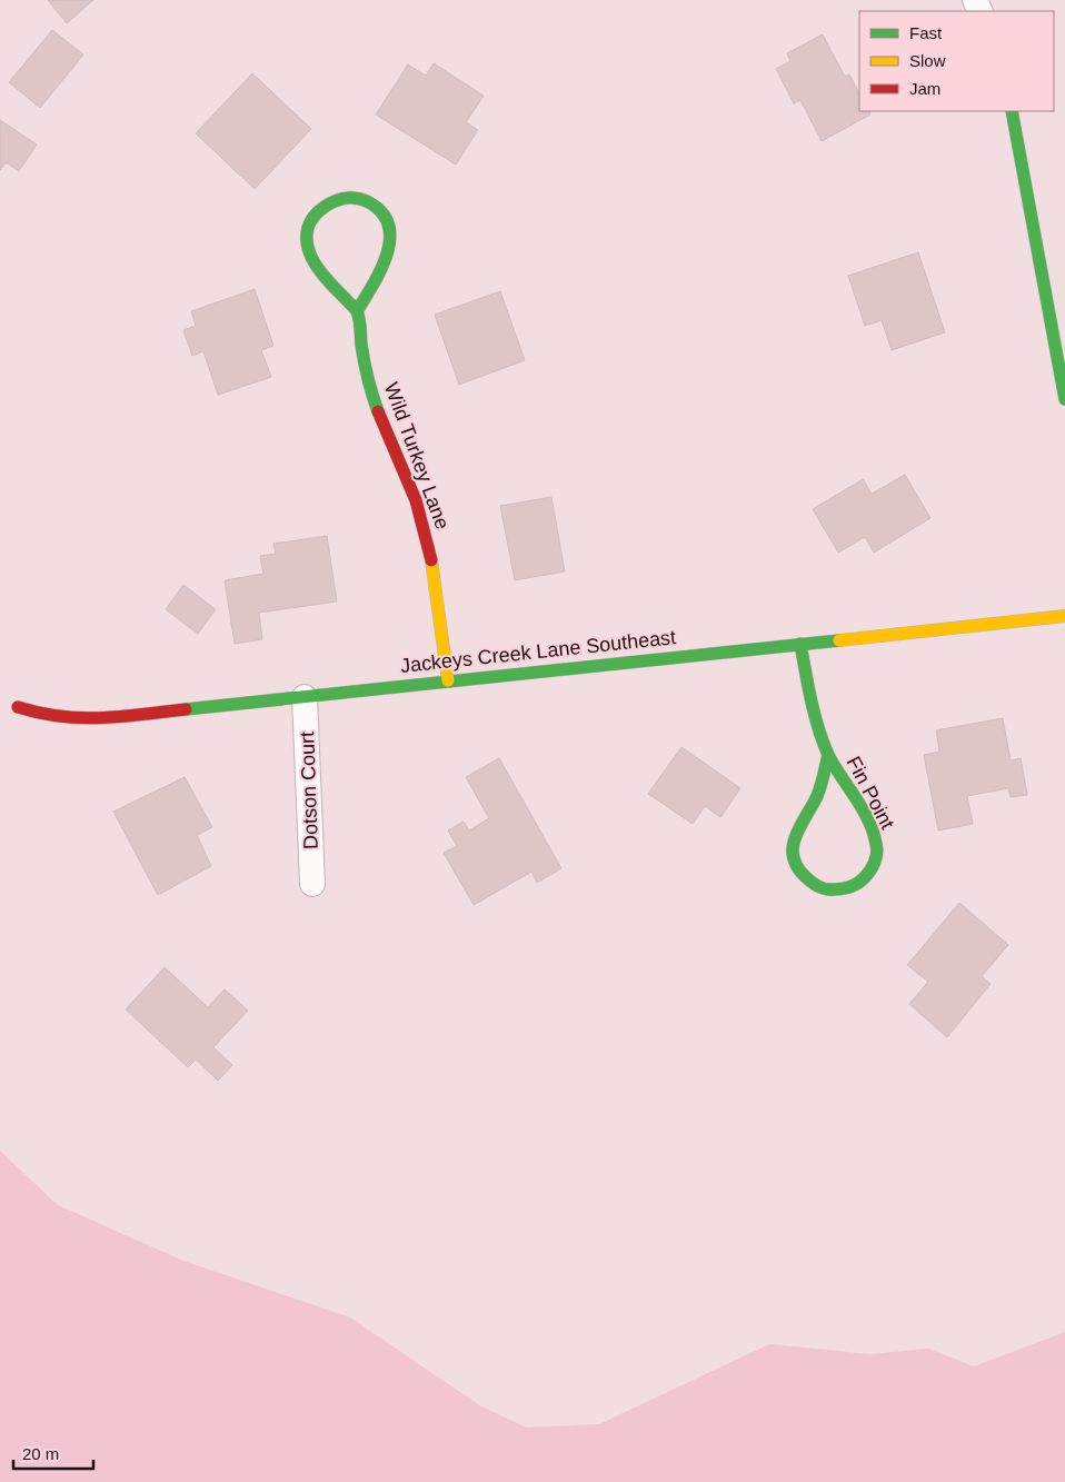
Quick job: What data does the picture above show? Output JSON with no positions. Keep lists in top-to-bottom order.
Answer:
{
  "streets": {
    "street": [
      "Wild Turkey Lane",
      "Jackeys Creek Lane Southeast",
      "Dotson Court",
      "Fin Point"
    ]
  },
  "crossings": [
    ["Wild Turkey Lane", "Jackeys Creek Lane Southeast"],
    ["Jackeys Creek Lane Southeast", "Dotson Court"],
    ["Jackeys Creek Lane Southeast", "Fin Point"]
  ],
  "legend": ["Fast", "Slow", "Jam"],
  "scale_bar": "20 m"
}
